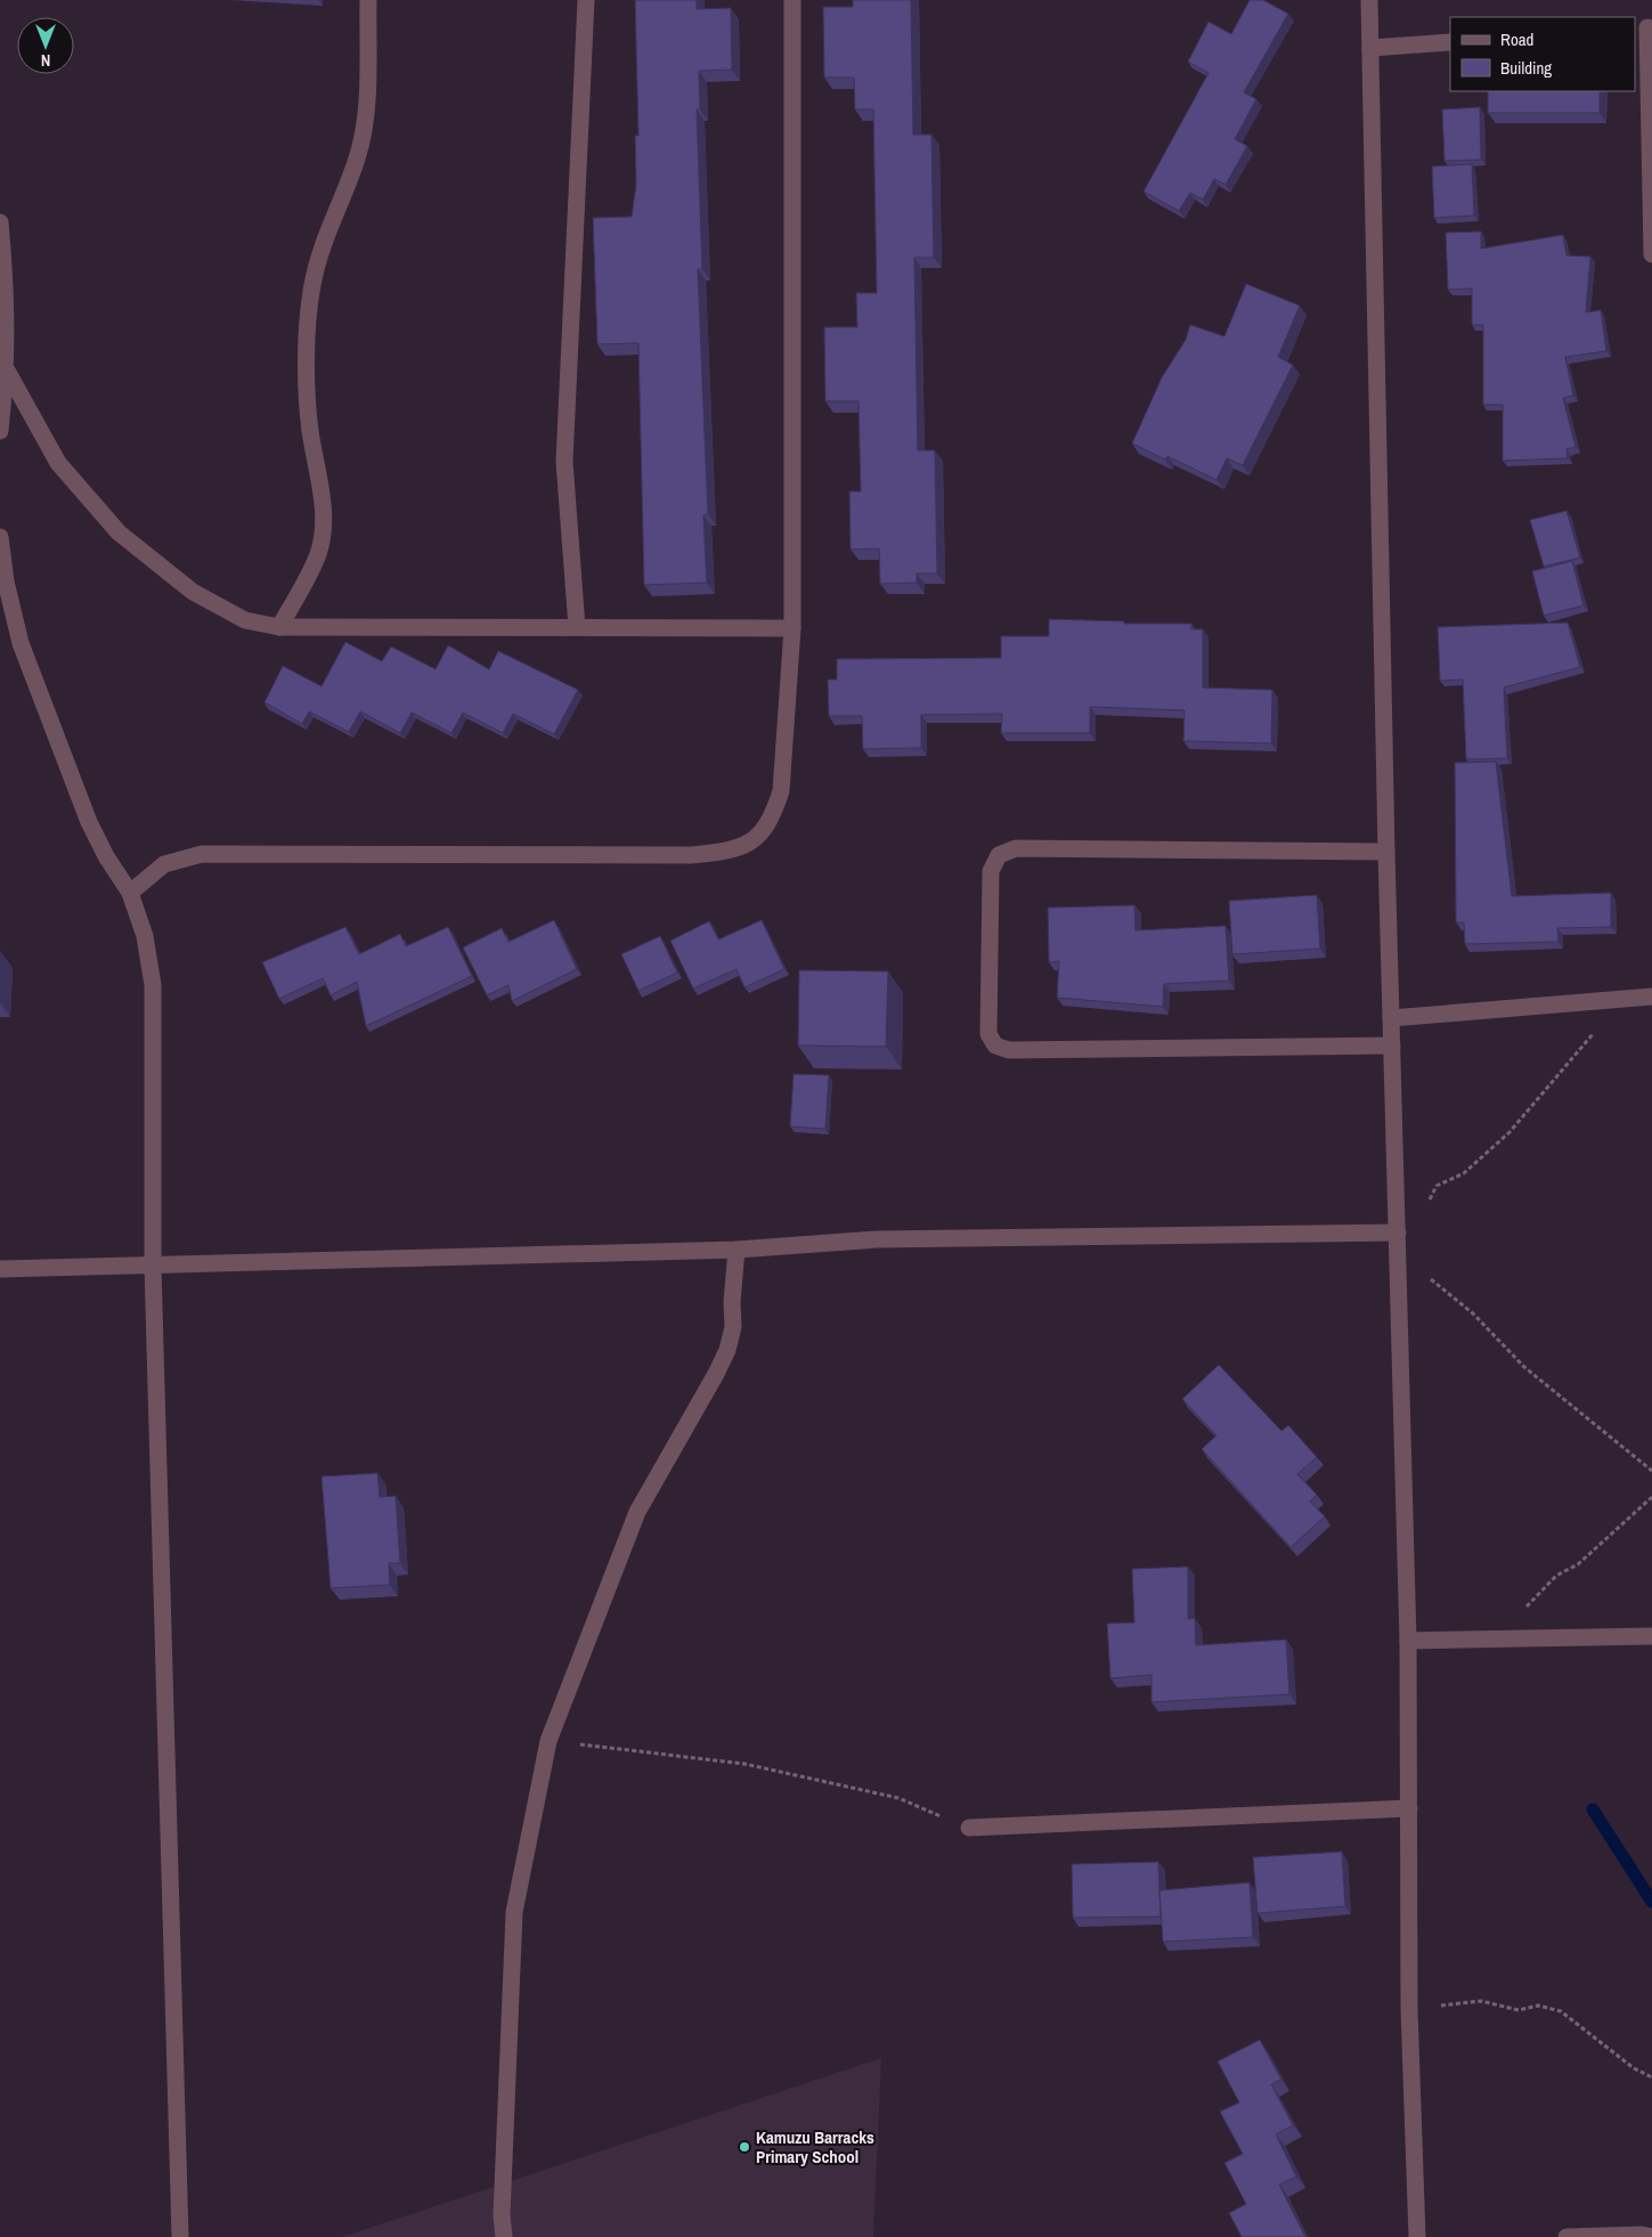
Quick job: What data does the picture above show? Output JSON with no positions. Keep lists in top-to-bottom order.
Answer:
{
  "places": ["Kamuzu Barracks Primary School"],
  "legend": ["Road", "Building"],
  "north": "bottom"
}
